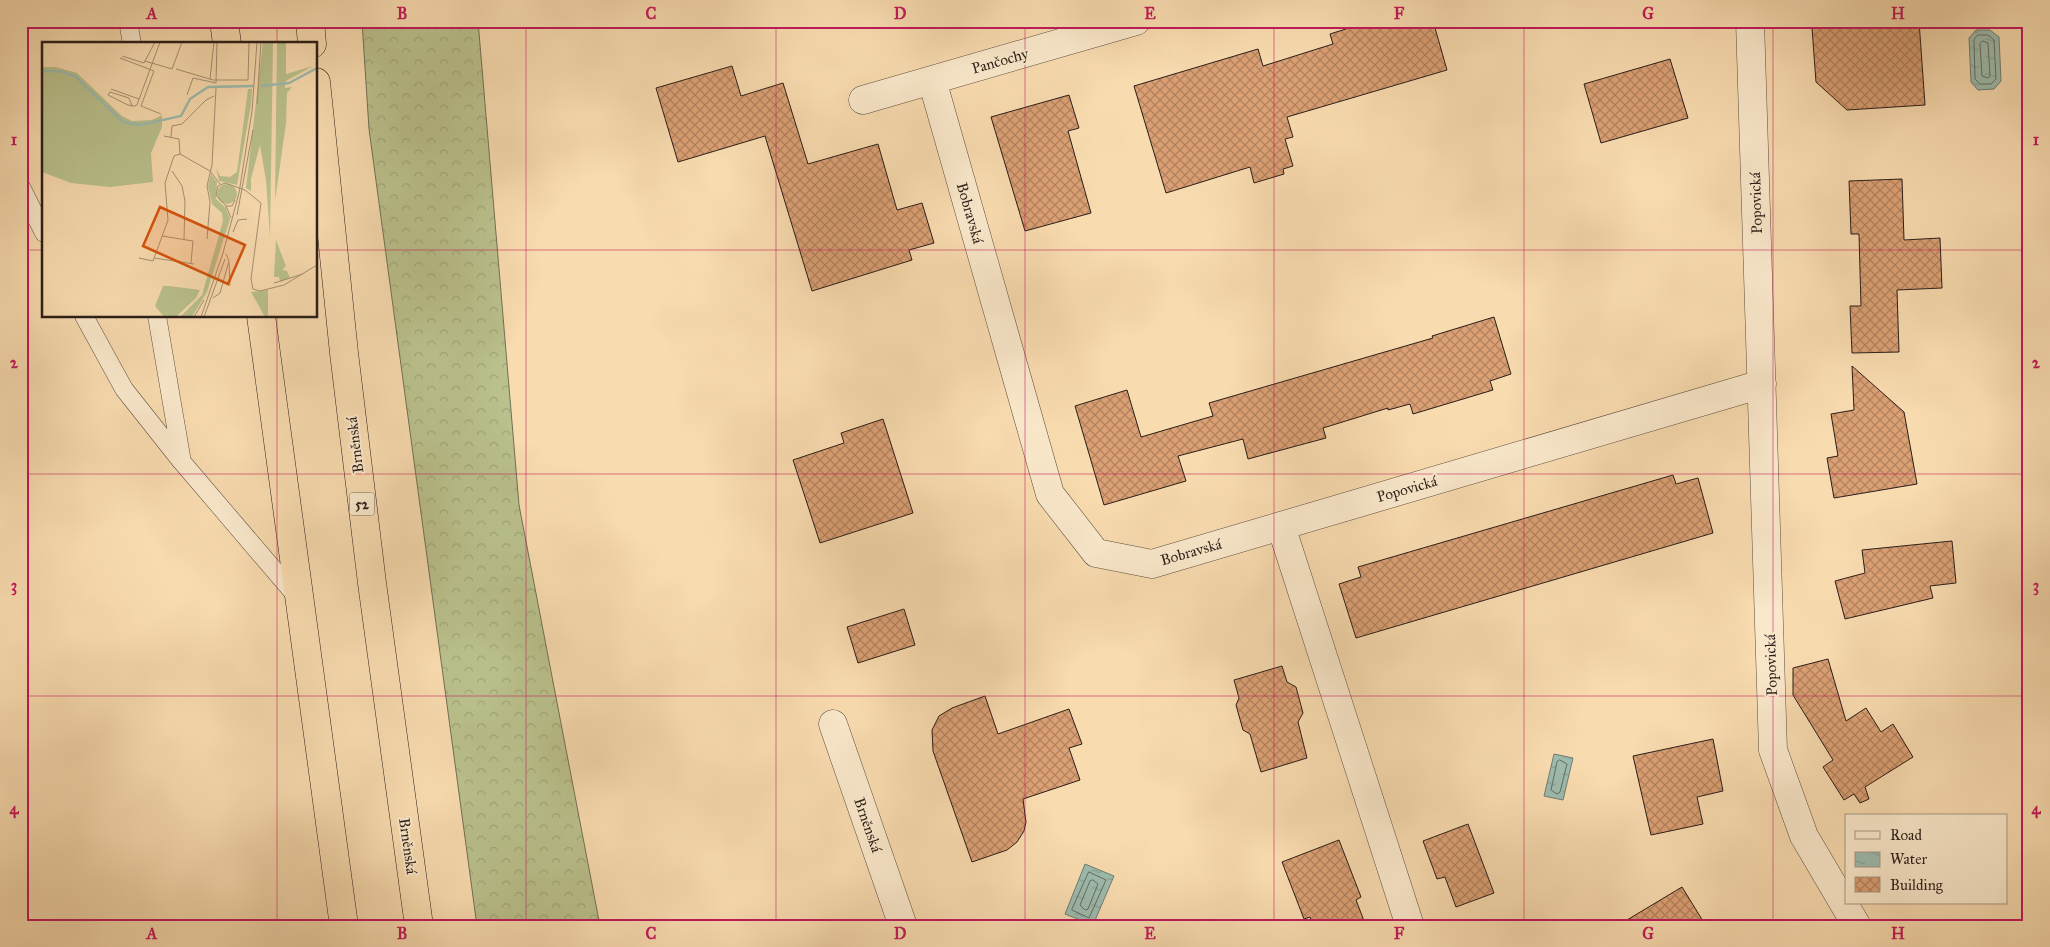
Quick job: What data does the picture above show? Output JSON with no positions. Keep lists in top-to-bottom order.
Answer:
{
  "streets": {
    "highway": ["Brněnská", "52"],
    "street": ["Pančochy", "Popovická", "Bobravská"]
  },
  "crossings": [
    ["Pančochy", "Bobravská"],
    ["Popovická", "Bobravská"]
  ],
  "legend": ["Road", "Water", "Building"],
  "grid": {
    "columns": [
      "A",
      "B",
      "C",
      "D",
      "E",
      "F",
      "G",
      "H"
    ],
    "rows": [
      "1",
      "2",
      "3",
      "4"
    ]
  }
}
